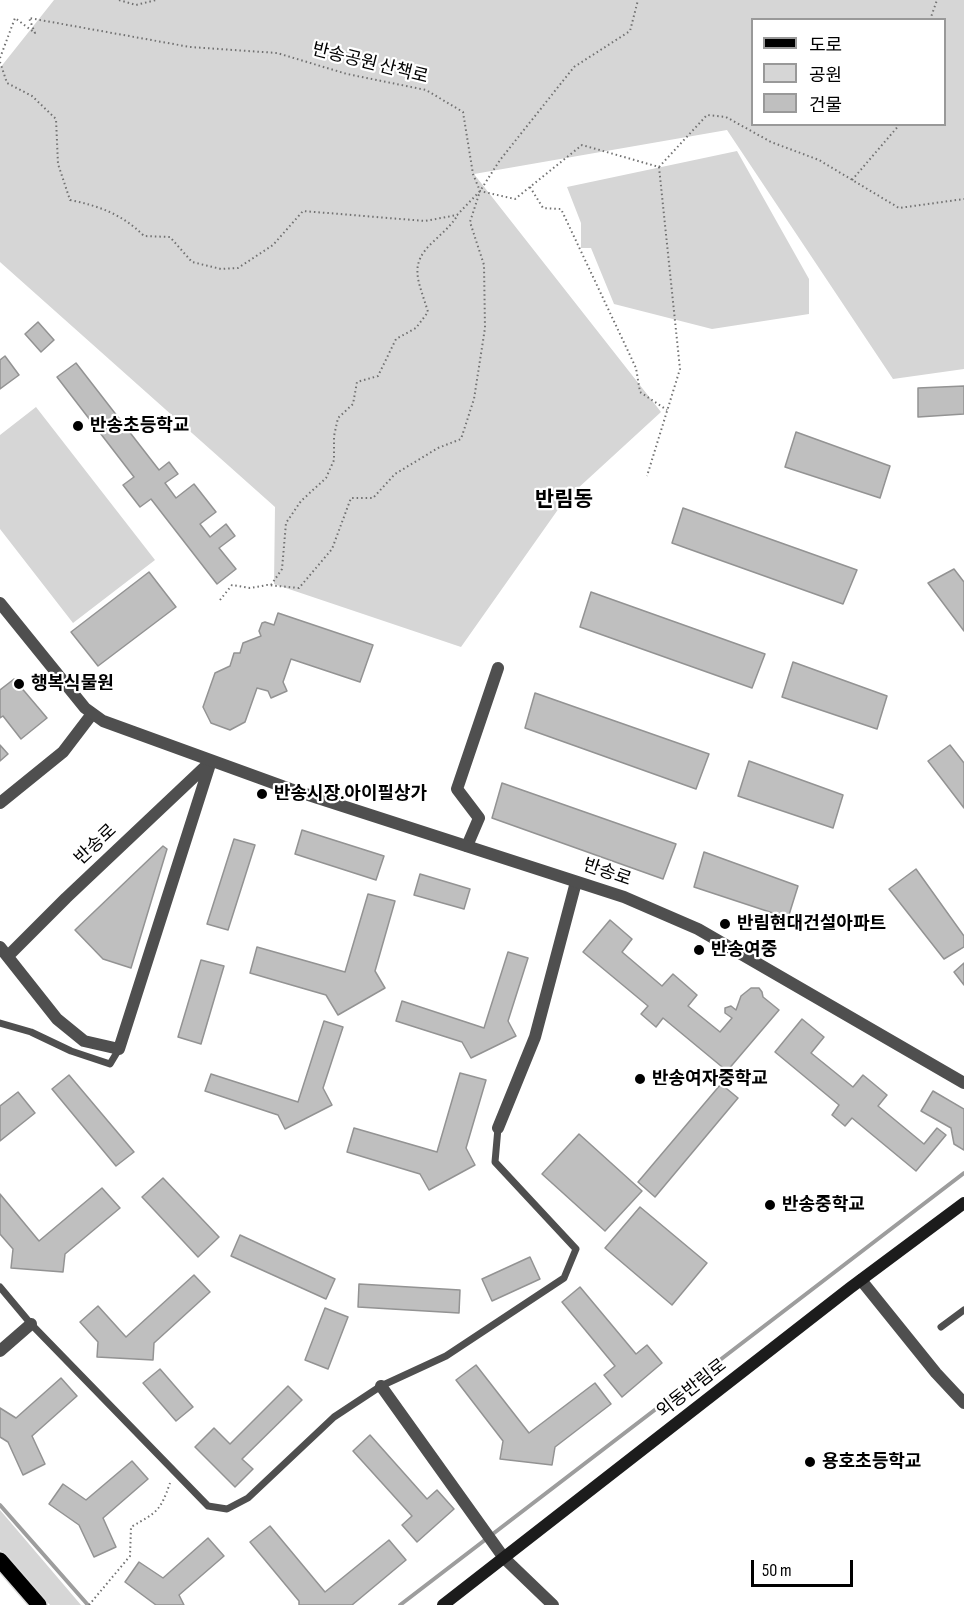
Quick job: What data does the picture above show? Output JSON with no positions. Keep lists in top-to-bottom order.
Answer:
{
  "streets": {
    "main road": ["외동반림로"],
    "street": ["반송로"],
    "path": ["반송공원 산책로"]
  },
  "districts": ["반림동"],
  "places": [
    "반송초등학교",
    "행복식물원",
    "반송시장.아이필상가",
    "반림현대건설아파트",
    "반송여중",
    "반송여자중학교",
    "반송중학교",
    "용호초등학교"
  ],
  "legend": ["도로", "공원", "건물"],
  "scale_bar": "50 m"
}
